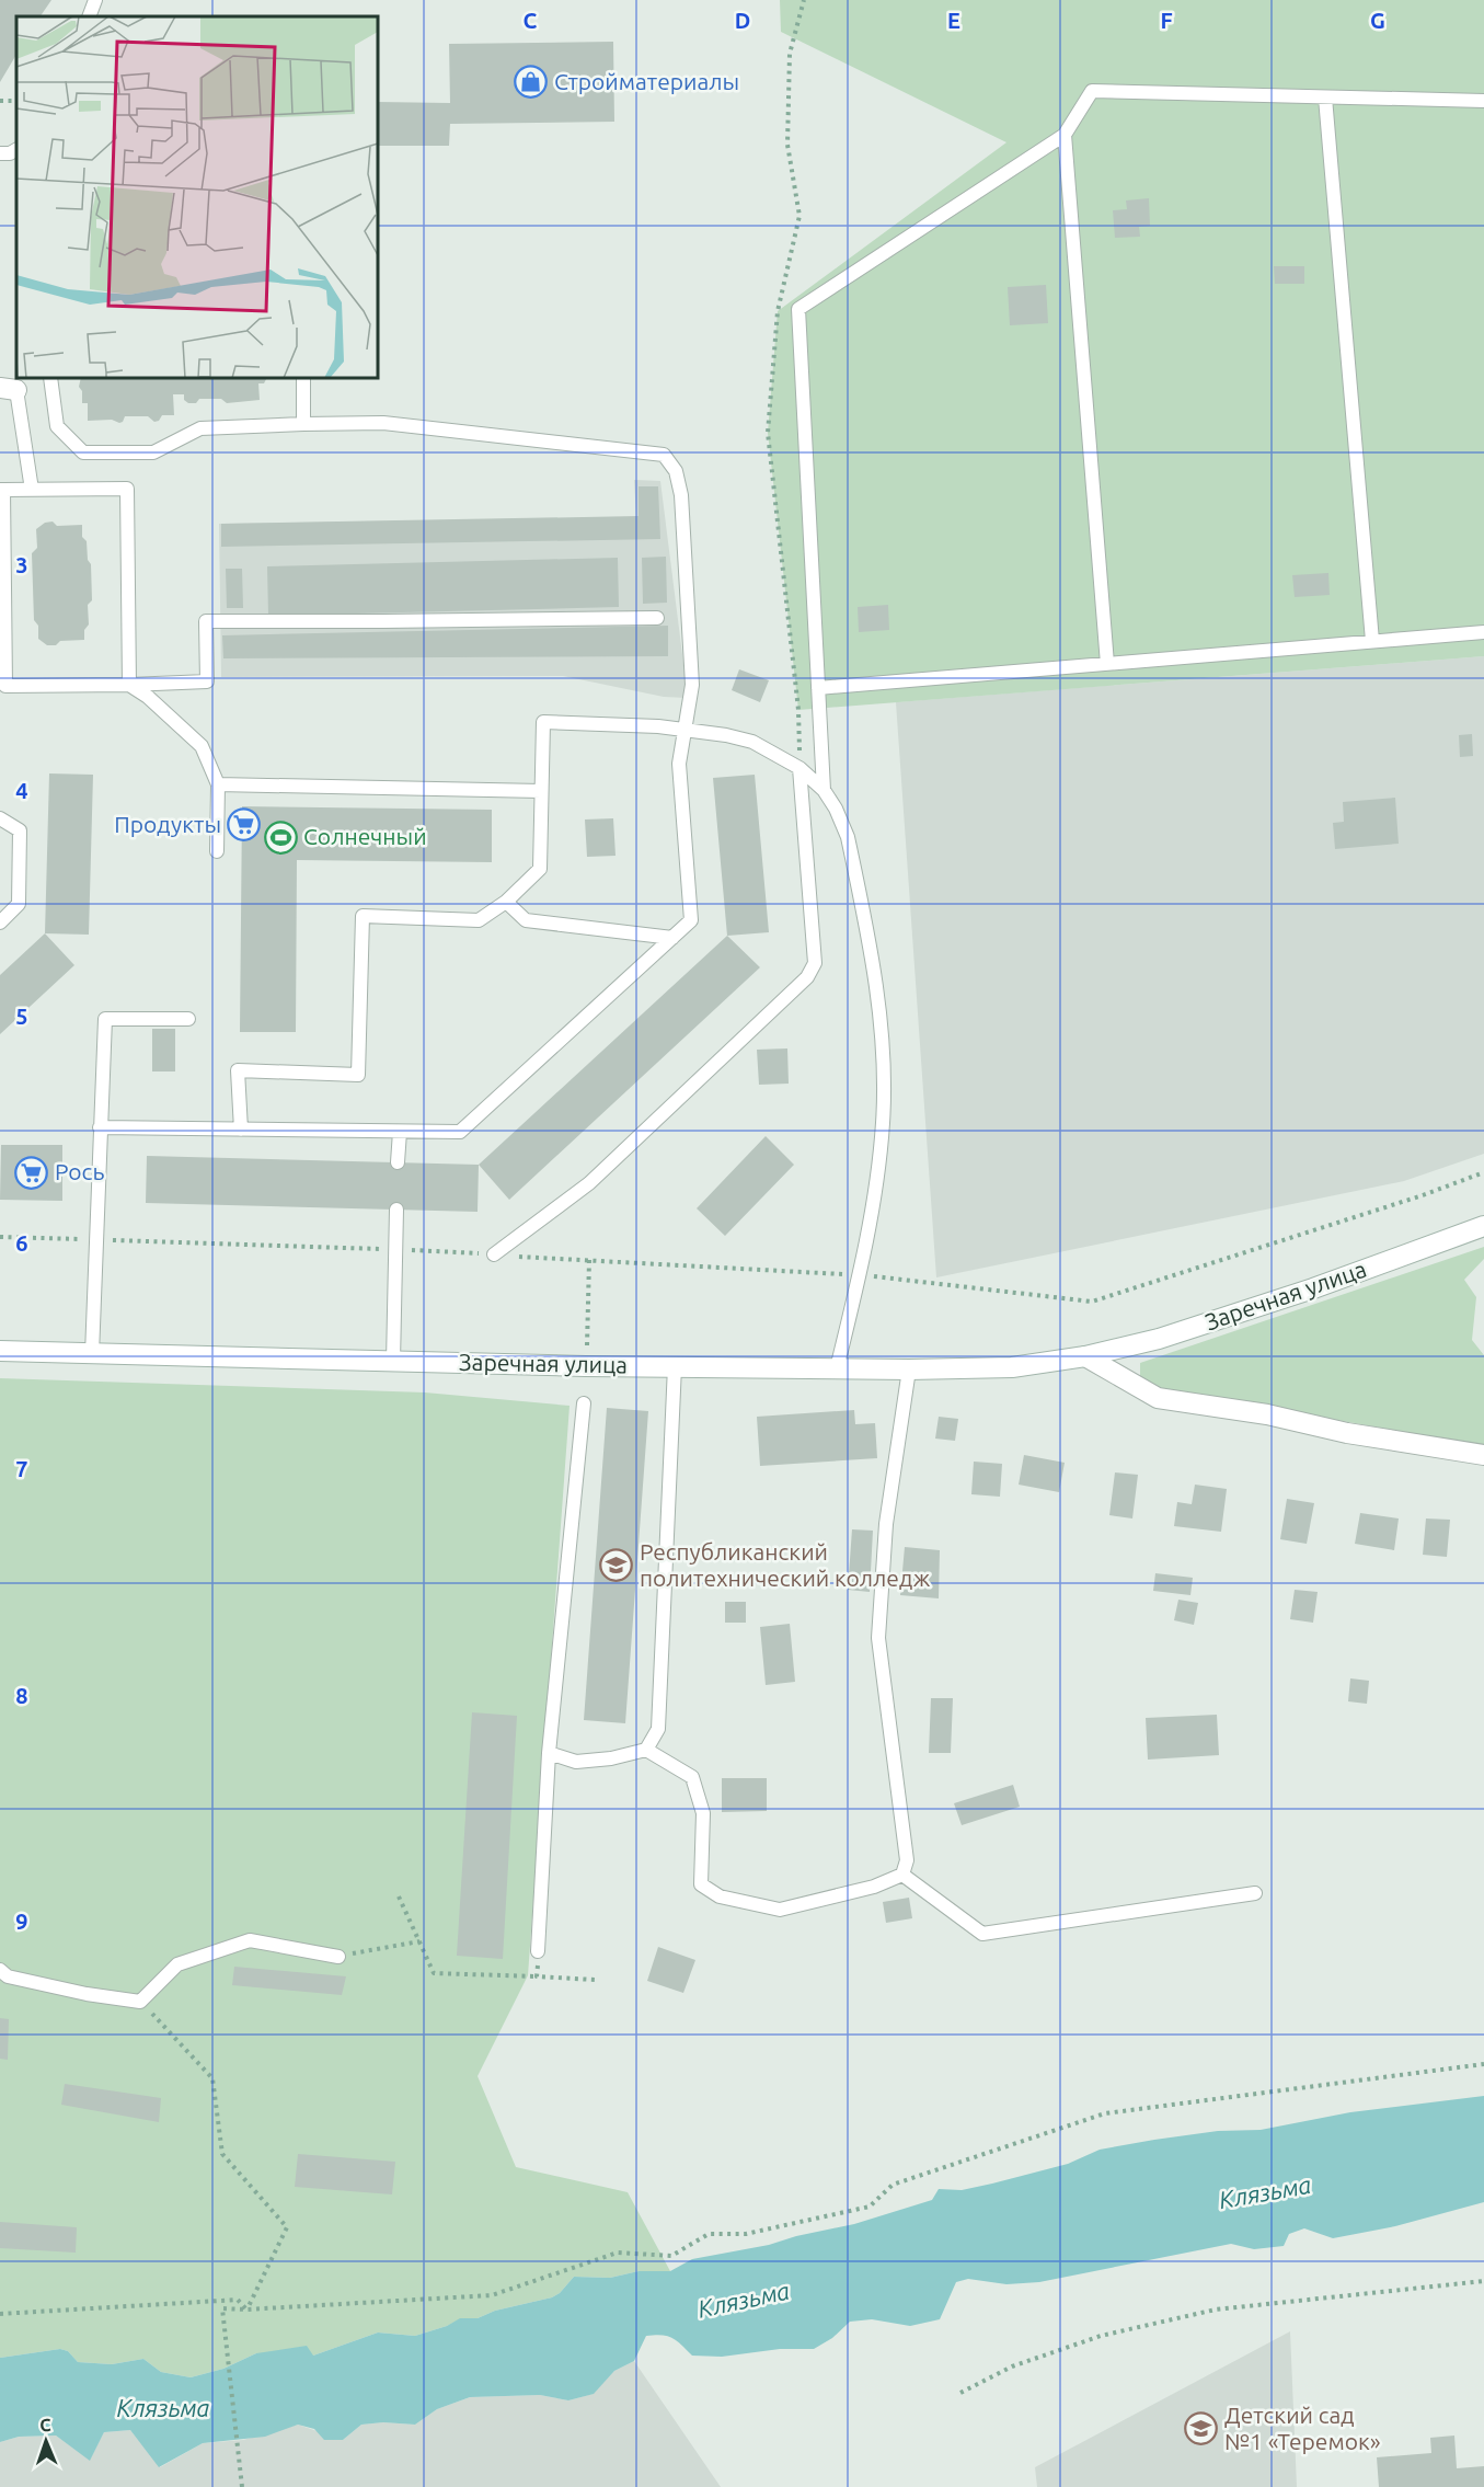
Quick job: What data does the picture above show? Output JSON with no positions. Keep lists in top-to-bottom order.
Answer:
{
  "streets": {
    "street": ["Заречная улица"]
  },
  "water": ["Клязьма"],
  "places": {
    "shop": ["Стройматериалы"],
    "supermarket": ["Продукты", "Рось"],
    "sports": ["Солнечный"],
    "school or university": ["Республиканский политехнический колледж", "Детский сад №1 «Теремок»"]
  },
  "north": "top",
  "grid": {
    "columns": [
      "C",
      "D",
      "E",
      "F",
      "G"
    ],
    "rows": [
      "3",
      "4",
      "5",
      "6",
      "7",
      "8",
      "9"
    ]
  }
}
